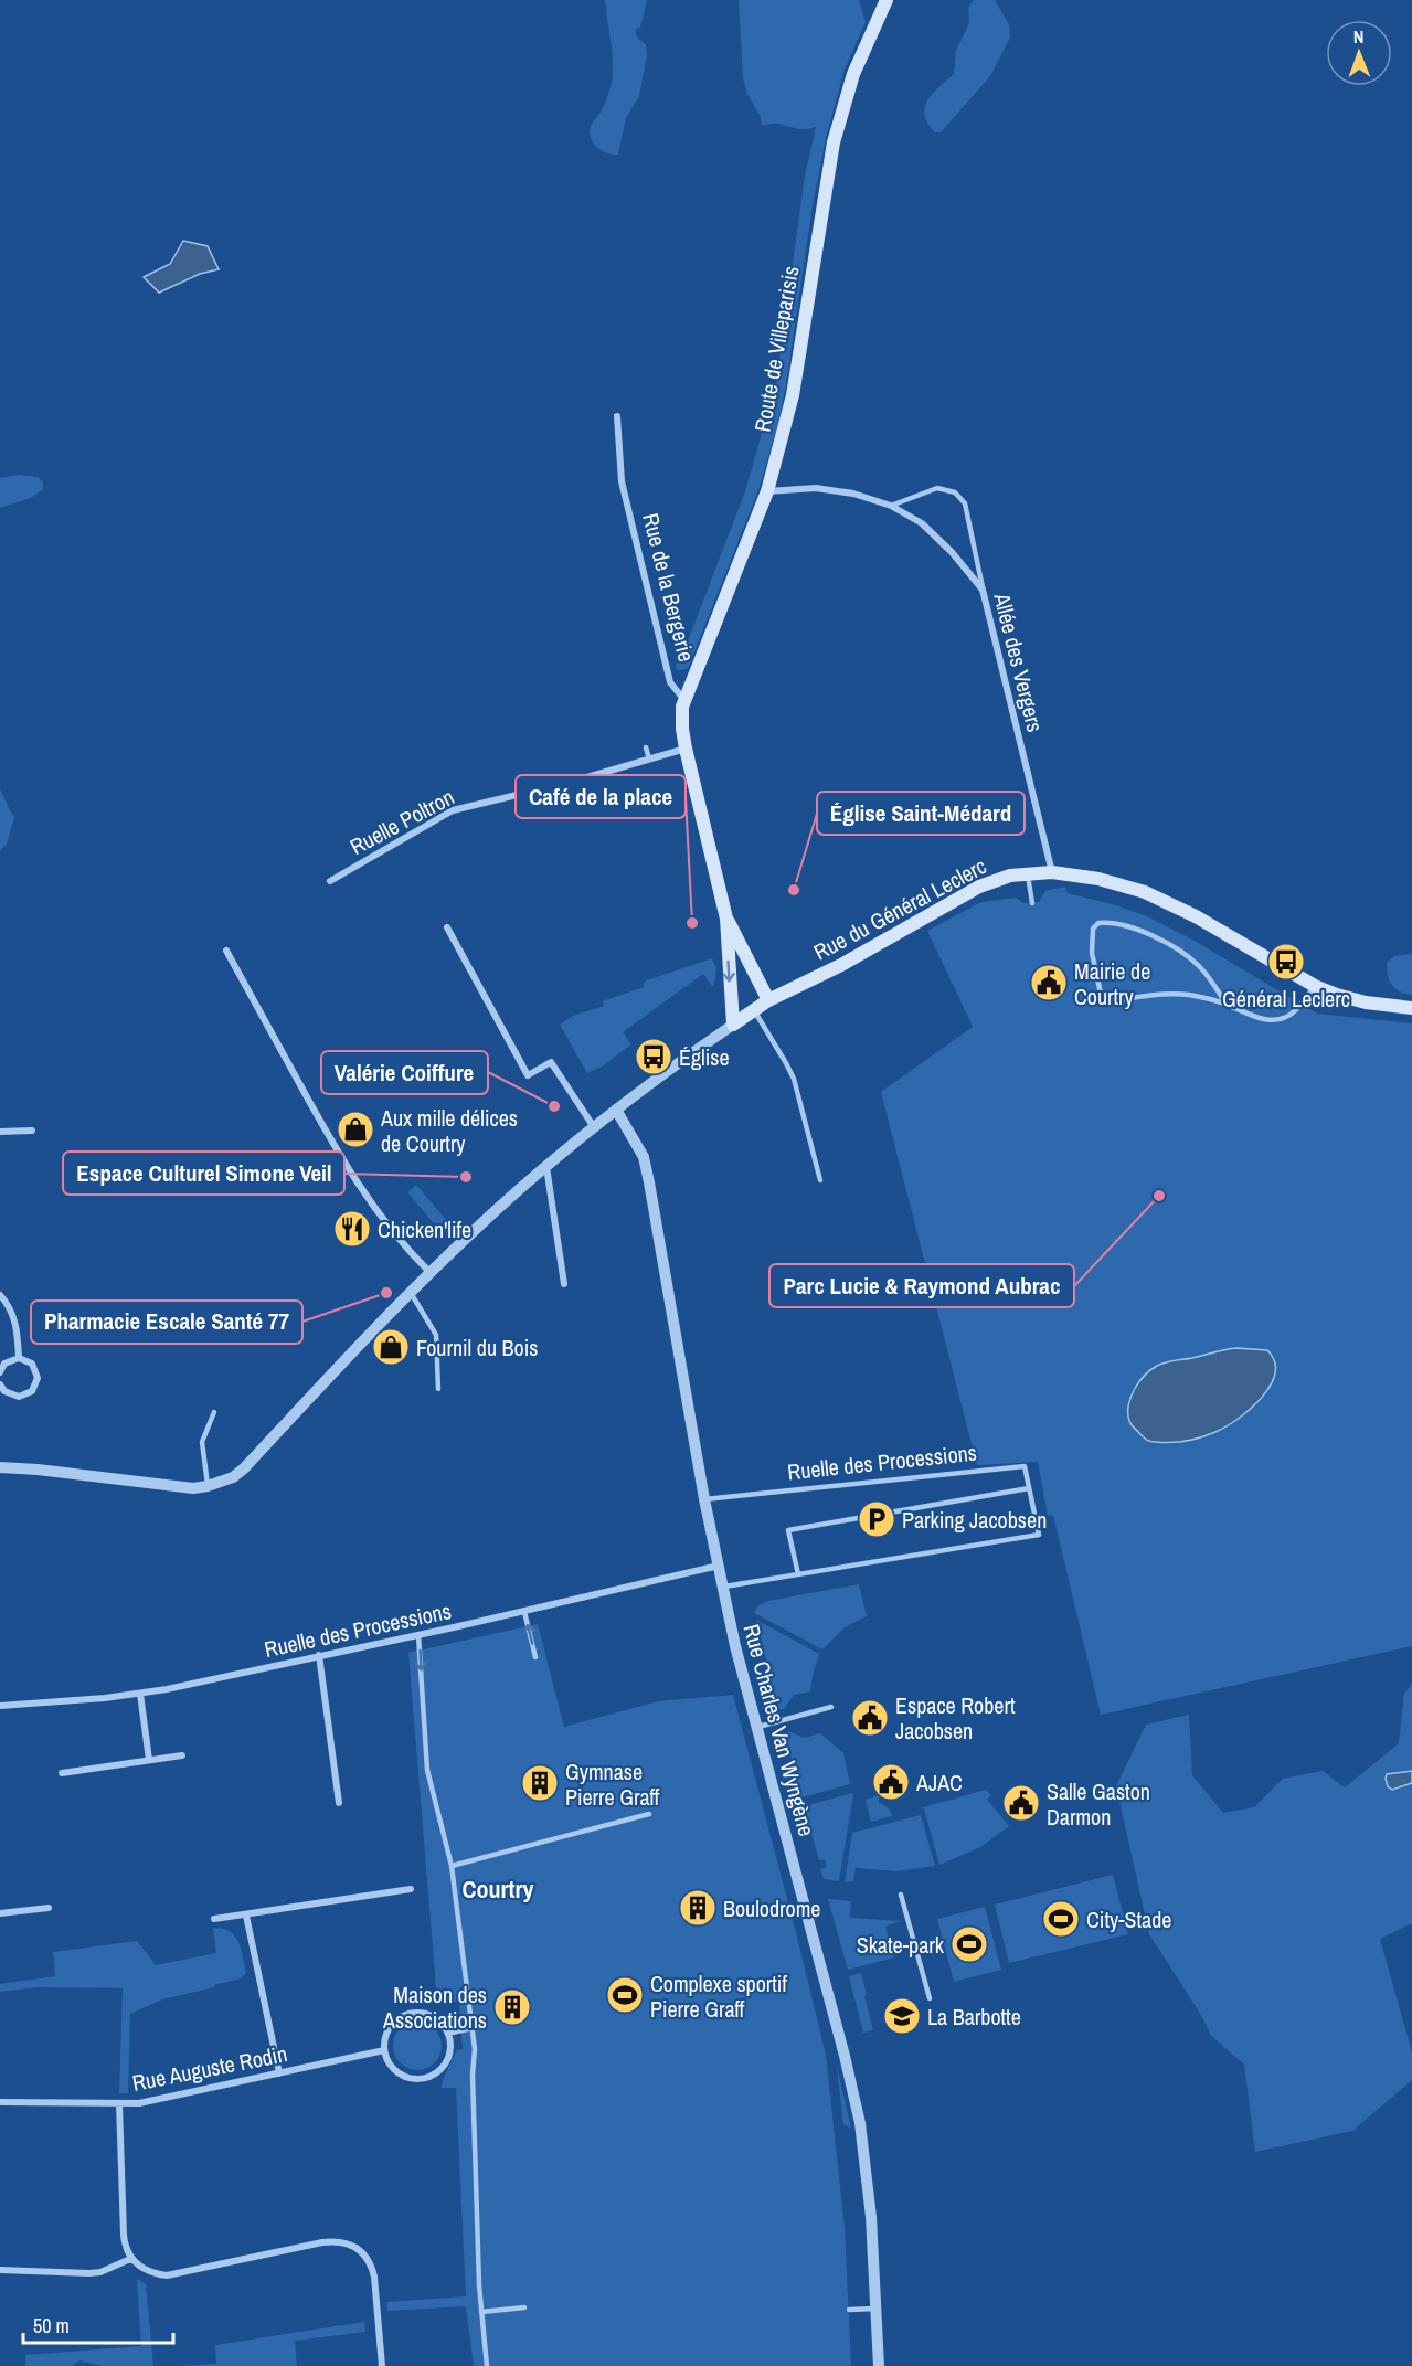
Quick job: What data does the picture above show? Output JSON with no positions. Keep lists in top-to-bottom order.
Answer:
{
  "streets": {
    "main road": ["Route de Villeparisis", "Rue du Général Leclerc"],
    "street": [
      "Rue de la Bergerie",
      "Allée des Vergers",
      "Ruelle Poltron",
      "Ruelle des Processions",
      "Rue Charles Van Wyngène",
      "Rue Auguste Rodin"
    ]
  },
  "crossings": [
    ["Route de Villeparisis", "Rue de la Bergerie"],
    ["Route de Villeparisis", "Allée des Vergers"],
    ["Allée des Vergers", "Rue du Général Leclerc"],
    ["Rue du Général Leclerc", "Rue Charles Van Wyngène"],
    ["Ruelle des Processions", "Rue Charles Van Wyngène"]
  ],
  "districts": ["Courtry"],
  "places": {
    "other": [
      "Église Saint-Médard",
      "Café de la place",
      "Valérie Coiffure",
      "Espace Culturel Simone Veil",
      "Parc Lucie & Raymond Aubrac",
      "Pharmacie Escale Santé 77"
    ],
    "bus stop": ["Général Leclerc", "Église"],
    "public building": [
      "Mairie de Courtry",
      "Espace Robert Jacobsen",
      "AJAC",
      "Salle Gaston Darmon"
    ],
    "shop": ["Aux mille délices de Courtry", "Fournil du Bois"],
    "restaurant": ["Chicken'life"],
    "parking": ["Parking Jacobsen"],
    "building": ["Gymnase Pierre Graff", "Boulodrome", "Maison des Associations"],
    "sports": ["City-Stade", "Skate-park", "Complexe sportif Pierre Graff"],
    "school or university": ["La Barbotte"]
  },
  "scale_bar": "50 m",
  "north": "top"
}
